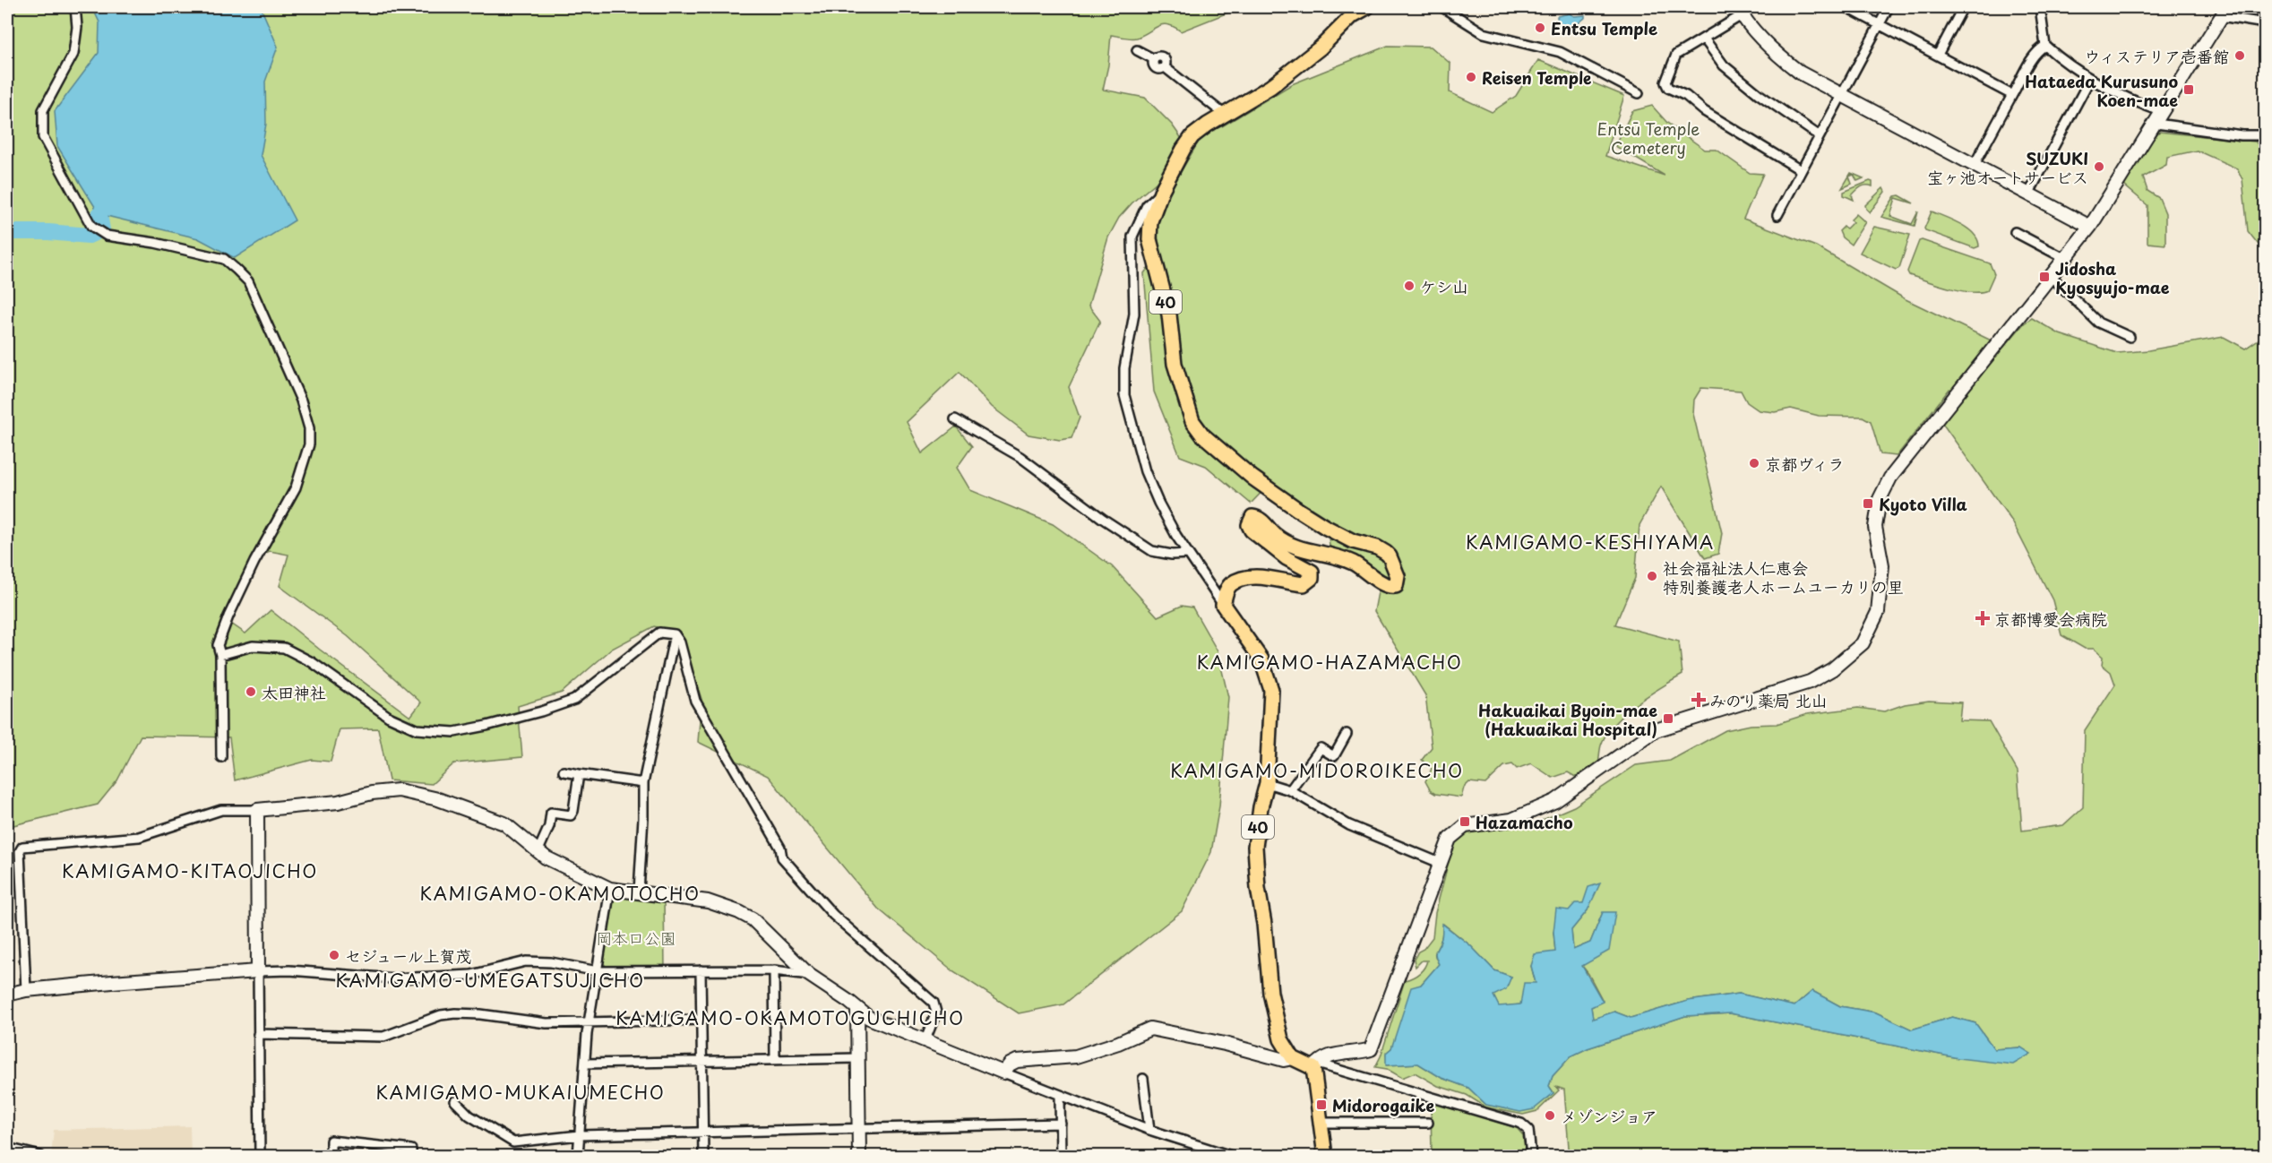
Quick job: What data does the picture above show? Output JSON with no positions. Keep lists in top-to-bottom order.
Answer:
{
  "streets": {
    "main road": ["40"]
  },
  "districts": [
    "KAMIGAMO-KESHIYAMA",
    "KAMIGAMO-HAZAMACHO",
    "KAMIGAMO-MIDOROIKECHO",
    "KAMIGAMO-KITAOJICHO",
    "KAMIGAMO-OKAMOTOCHO",
    "KAMIGAMO-UMEGATSUJICHO",
    "KAMIGAMO-OKAMOTOGUCHICHO",
    "KAMIGAMO-MUKAIUMECHO"
  ],
  "parks": ["Entsū Temple Cemetery", "岡本口公園"],
  "places": {
    "other": [
      "Entsu Temple",
      "ウィステリア壱番館",
      "Reisen Temple",
      "SUZUKI 宝ヶ池オートサービス",
      "ケシ山",
      "京都ヴィラ",
      "社会福祉法人仁恵会 特別養護老人ホームユーカリの里",
      "太田神社",
      "セジュール上賀茂",
      "メゾンジョア"
    ],
    "transit": [
      "Hataeda Kurusuno Koen-mae",
      "Jidosha Kyosyujo-mae",
      "Kyoto Villa",
      "Hakuaikai Byoin-mae (Hakuaikai Hospital)",
      "Hazamacho",
      "Midorogaike"
    ],
    "health": ["京都博愛会病院", "みのり薬局 北山"]
  }
}
